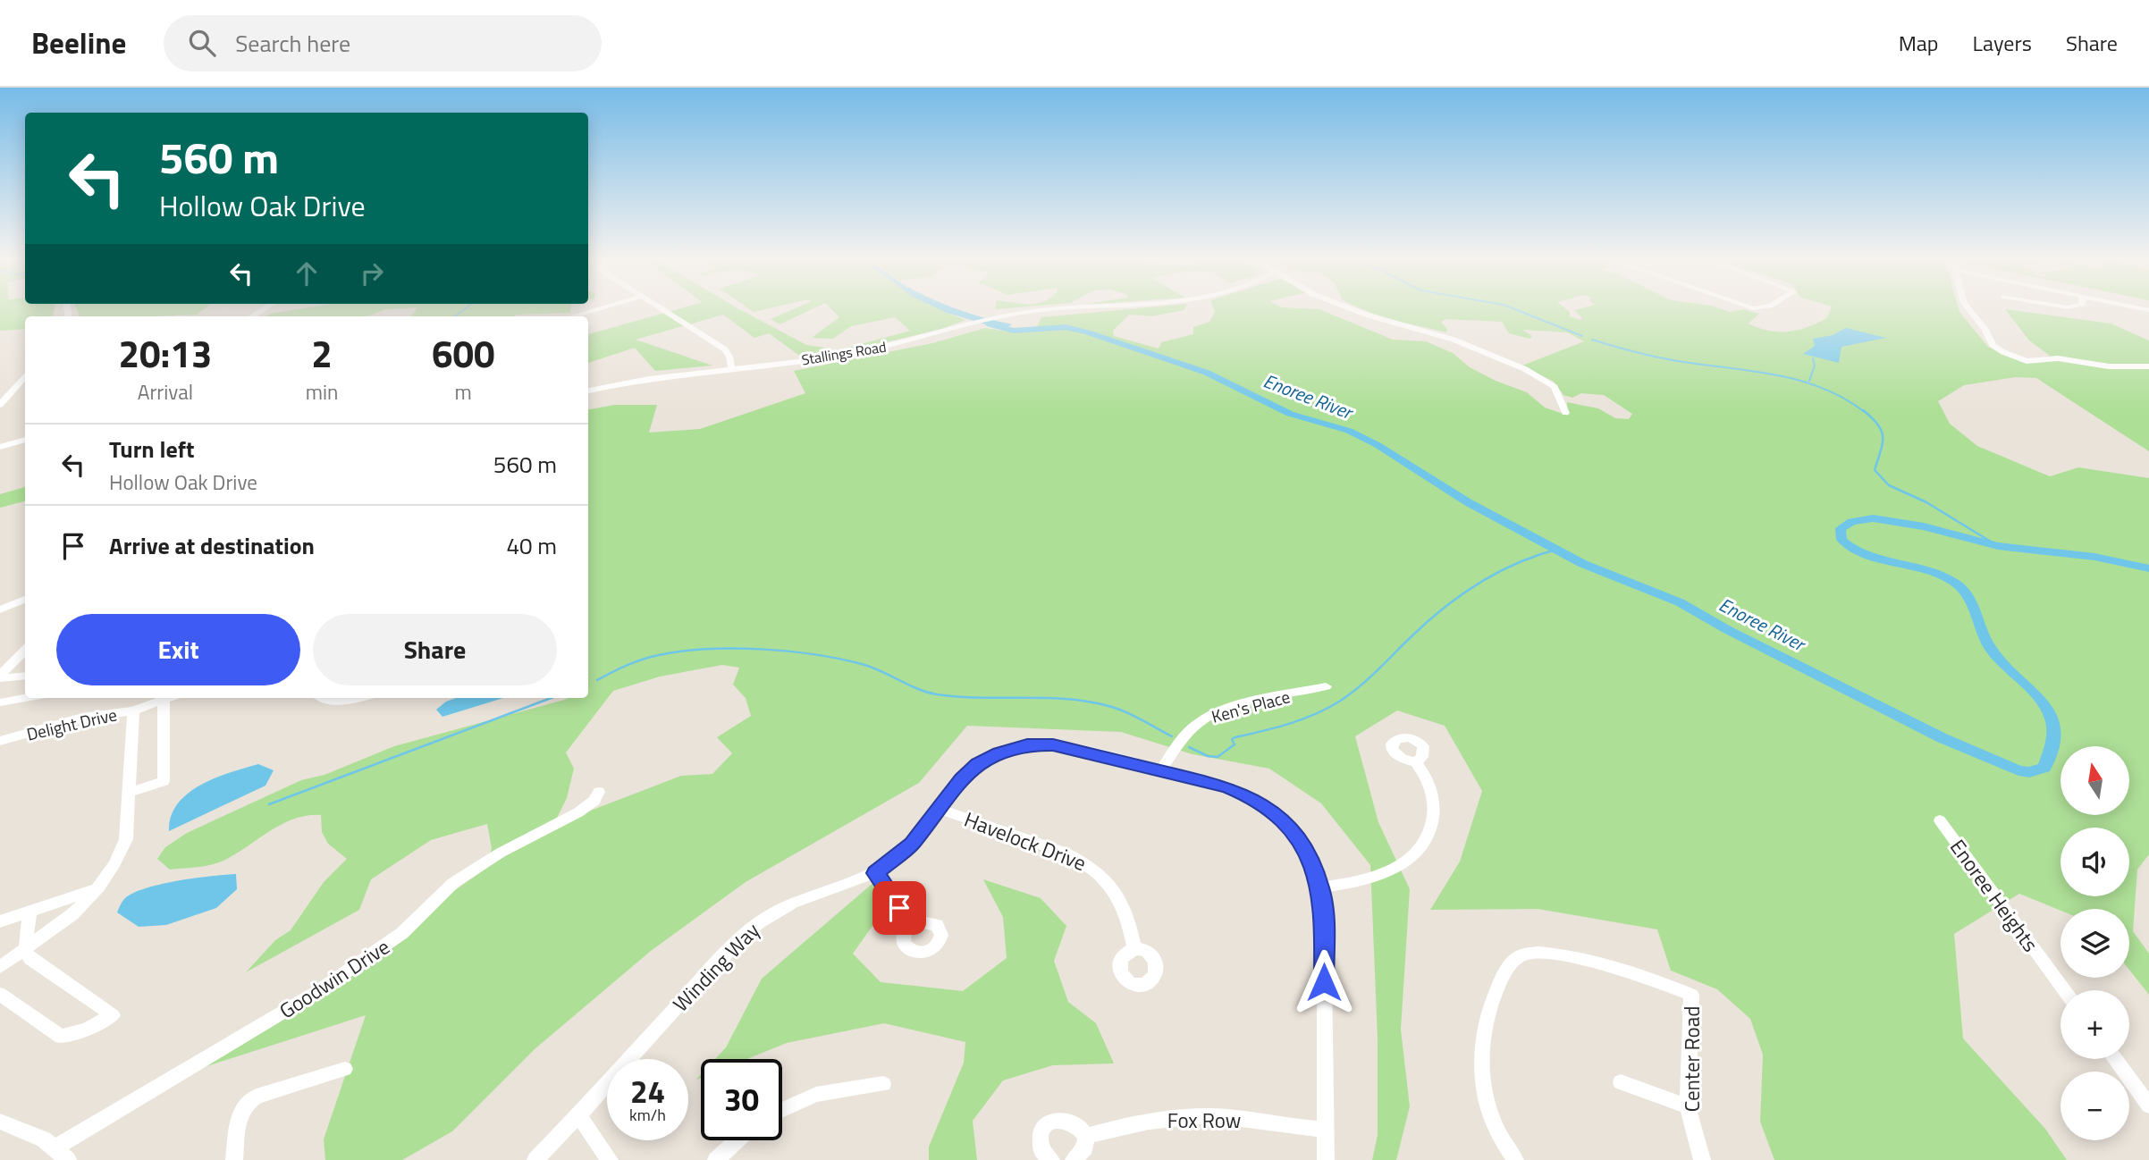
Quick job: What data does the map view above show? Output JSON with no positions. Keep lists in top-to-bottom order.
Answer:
{
  "streets": {
    "street": [
      "Stallings Road",
      "Ken's Place",
      "Delight Drive",
      "Havelock Drive",
      "Enoree Heights",
      "Winding Way",
      "Goodwin Drive",
      "Center Road",
      "Fox Row"
    ]
  },
  "crossings": [
    ["Ken's Place", "Winding Way"],
    ["Havelock Drive", "Winding Way"],
    ["Winding Way", "Fox Row"]
  ],
  "water": ["Enoree River"],
  "north": "top",
  "page": {
    "header": "Beeline",
    "search": "Search here",
    "nav": ["Map", "Layers", "Share"],
    "turn": ["560 m", "Hollow Oak Drive"],
    "eta": [
      "20:13",
      "Arrival",
      "2",
      "min",
      "600",
      "m"
    ],
    "list": [
      {
        "name": "Turn left",
        "note": "Hollow Oak Drive",
        "value": "560 m"
      },
      {
        "name": "Arrive at destination",
        "value": "40 m"
      }
    ],
    "buttons": ["Exit", "Share"],
    "map_buttons": ["+", "−"],
    "speed": "24 km/h",
    "limit": "30"
  }
}
